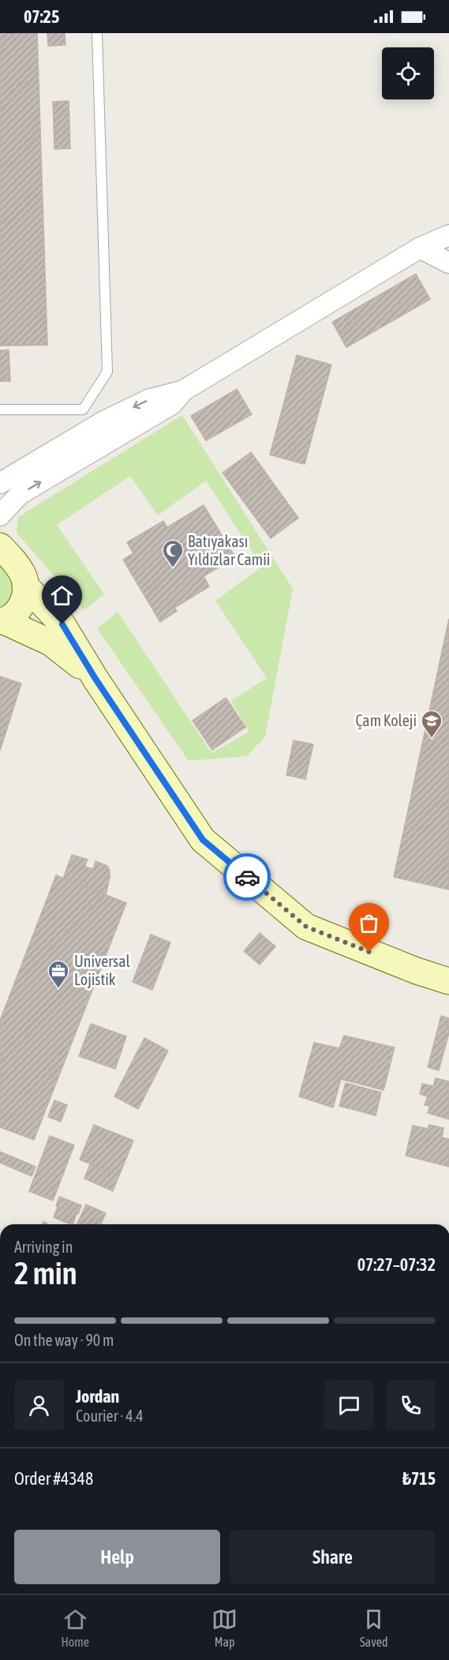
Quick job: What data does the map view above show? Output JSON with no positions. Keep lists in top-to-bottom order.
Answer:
{
  "places": {
    "mosque": ["Batıyakası Yıldızlar Camii"],
    "school or university": ["Çam Koleji"],
    "office": ["Universal Lojistik"]
  },
  "page": {
    "status": "07:25",
    "heading": ["2 min", "Arriving in", "07:27–07:32"],
    "panel": [
      "Jordan",
      "Courier · 4.4",
      "Order #4348",
      "₺715"
    ],
    "bar": "On the way · 90 m",
    "buttons": ["Help", "Share"],
    "tabs": ["Home", "Map", "Saved"]
  }
}
